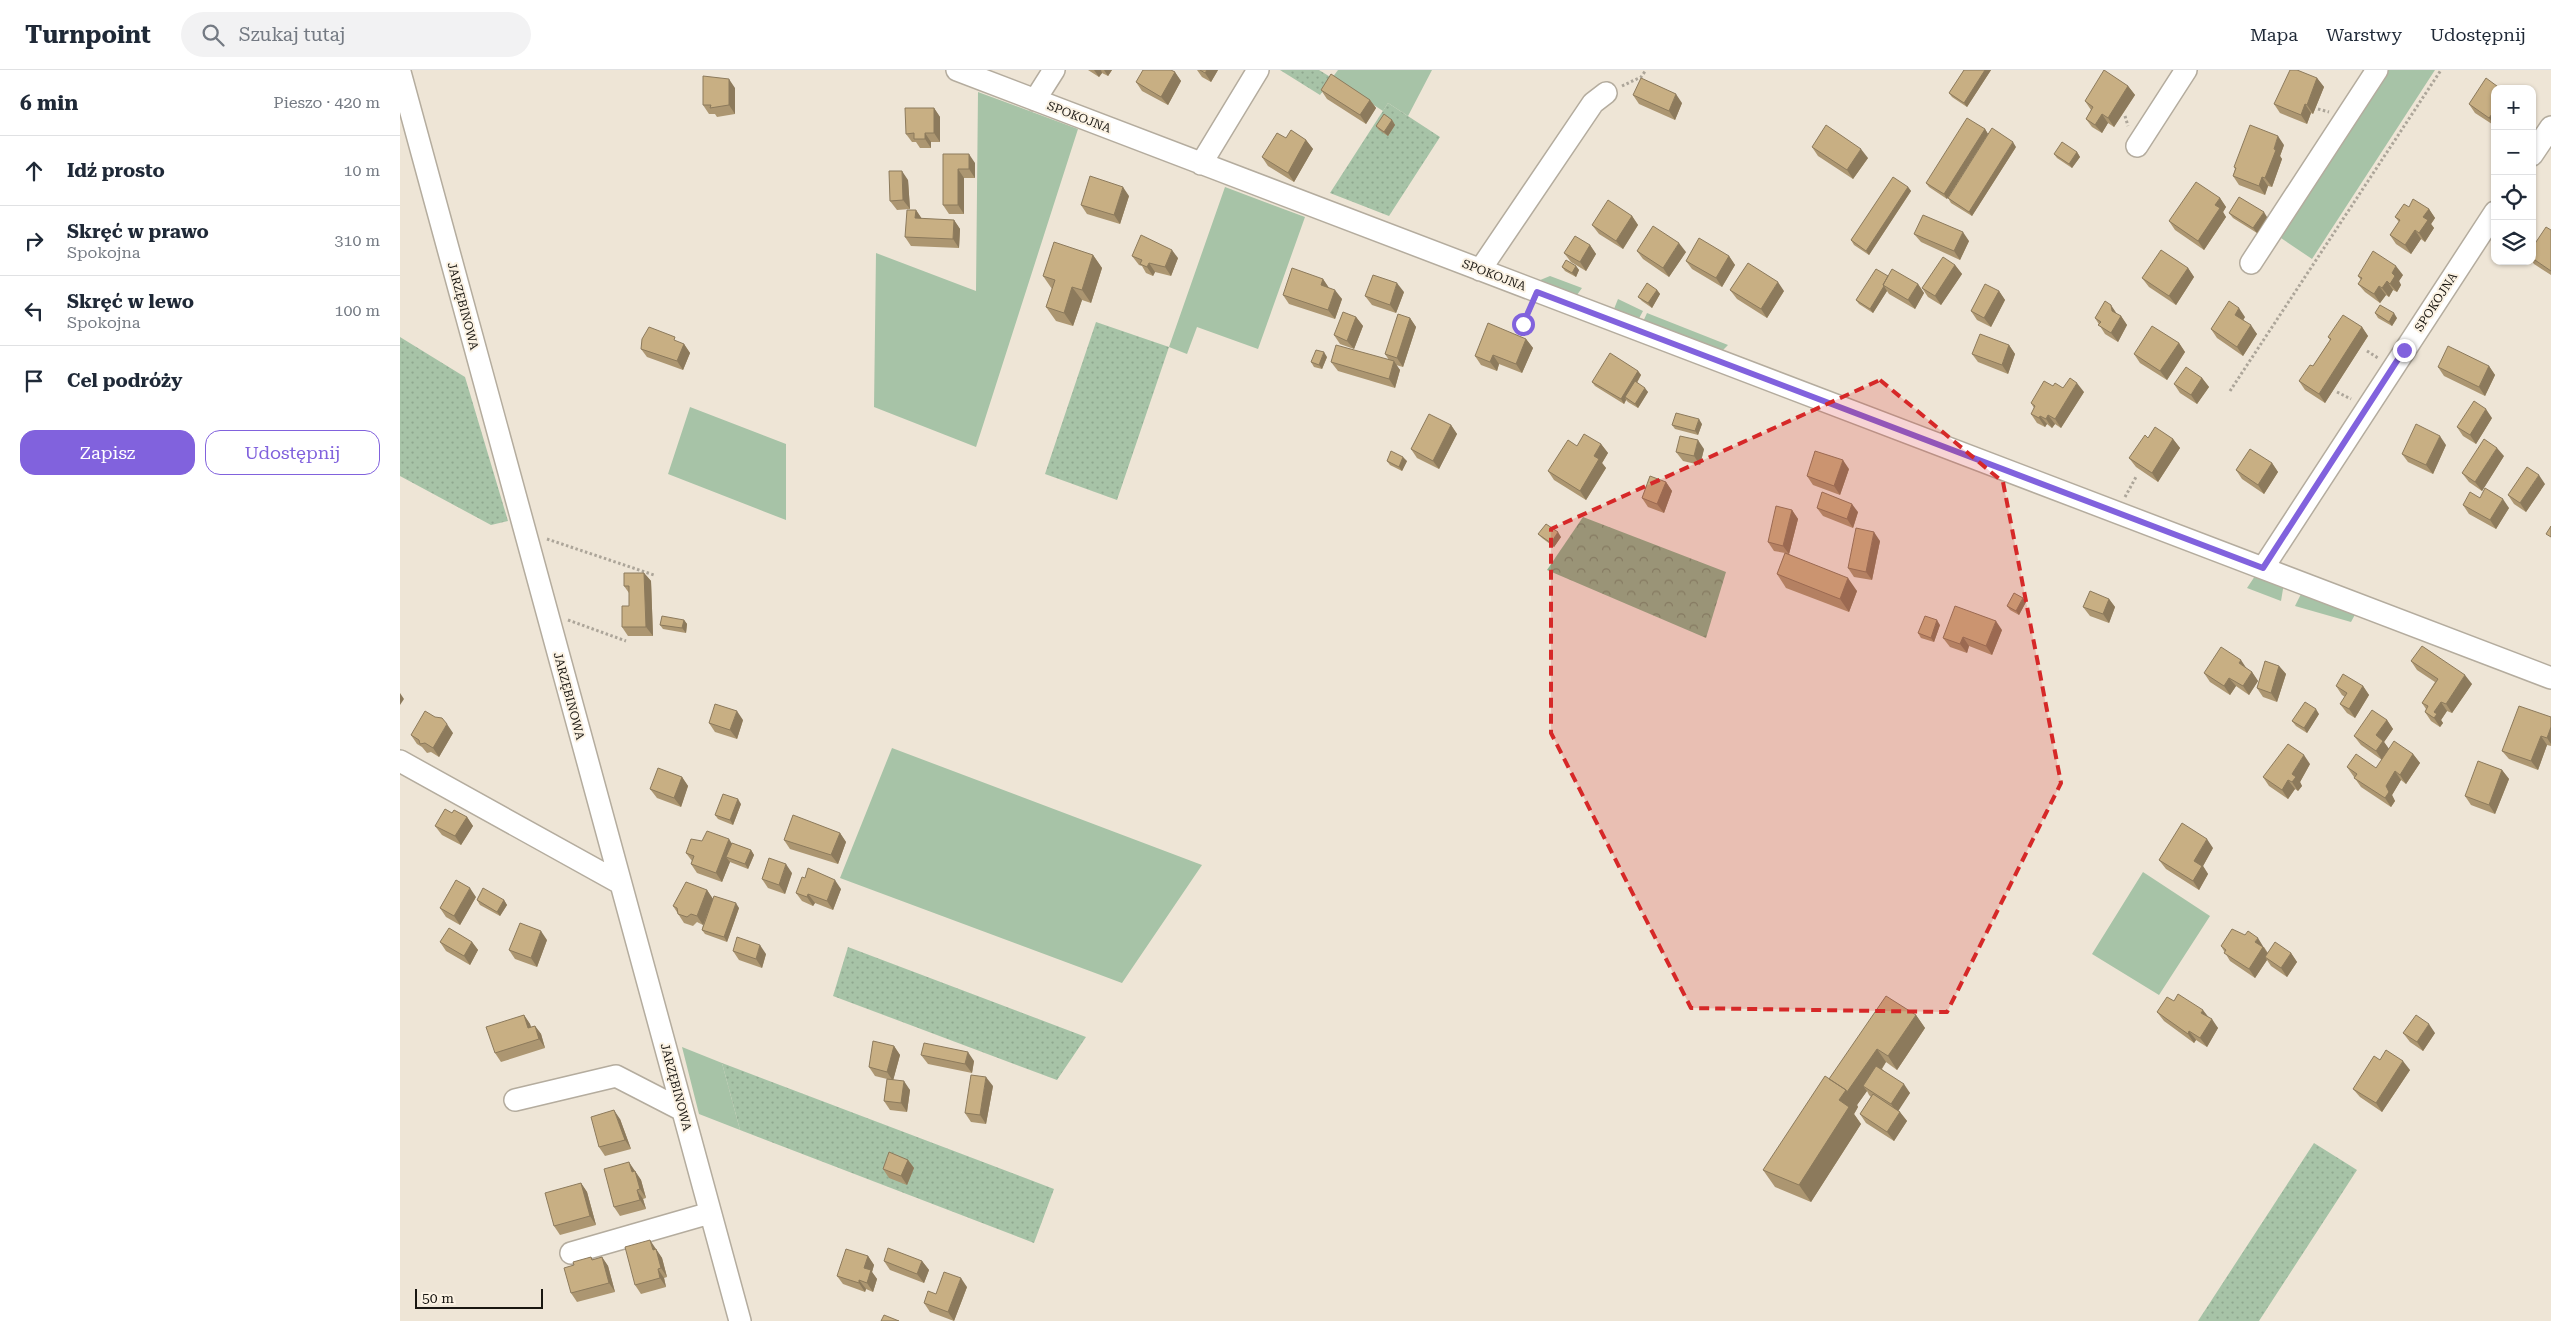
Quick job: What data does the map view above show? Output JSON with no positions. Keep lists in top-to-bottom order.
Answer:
{
  "streets": {
    "street": ["SPOKOJNA", "JARZĘBINOWA"]
  },
  "scale_bar": "50 m",
  "page": {
    "header": "Turnpoint",
    "search": "Szukaj tutaj",
    "nav": ["Mapa", "Warstwy", "Udostępnij"],
    "heading": ["6 min", "Pieszo · 420 m"],
    "map_buttons": ["+", "−"],
    "list": [
      ["Idź prosto", "10 m"],
      ["Skręć w prawo", "Spokojna", "310 m"],
      ["Skręć w lewo", "Spokojna", "100 m"],
      "Cel podróży"
    ],
    "buttons": ["Zapisz", "Udostępnij"],
    "scale": "50 m"
  }
}
